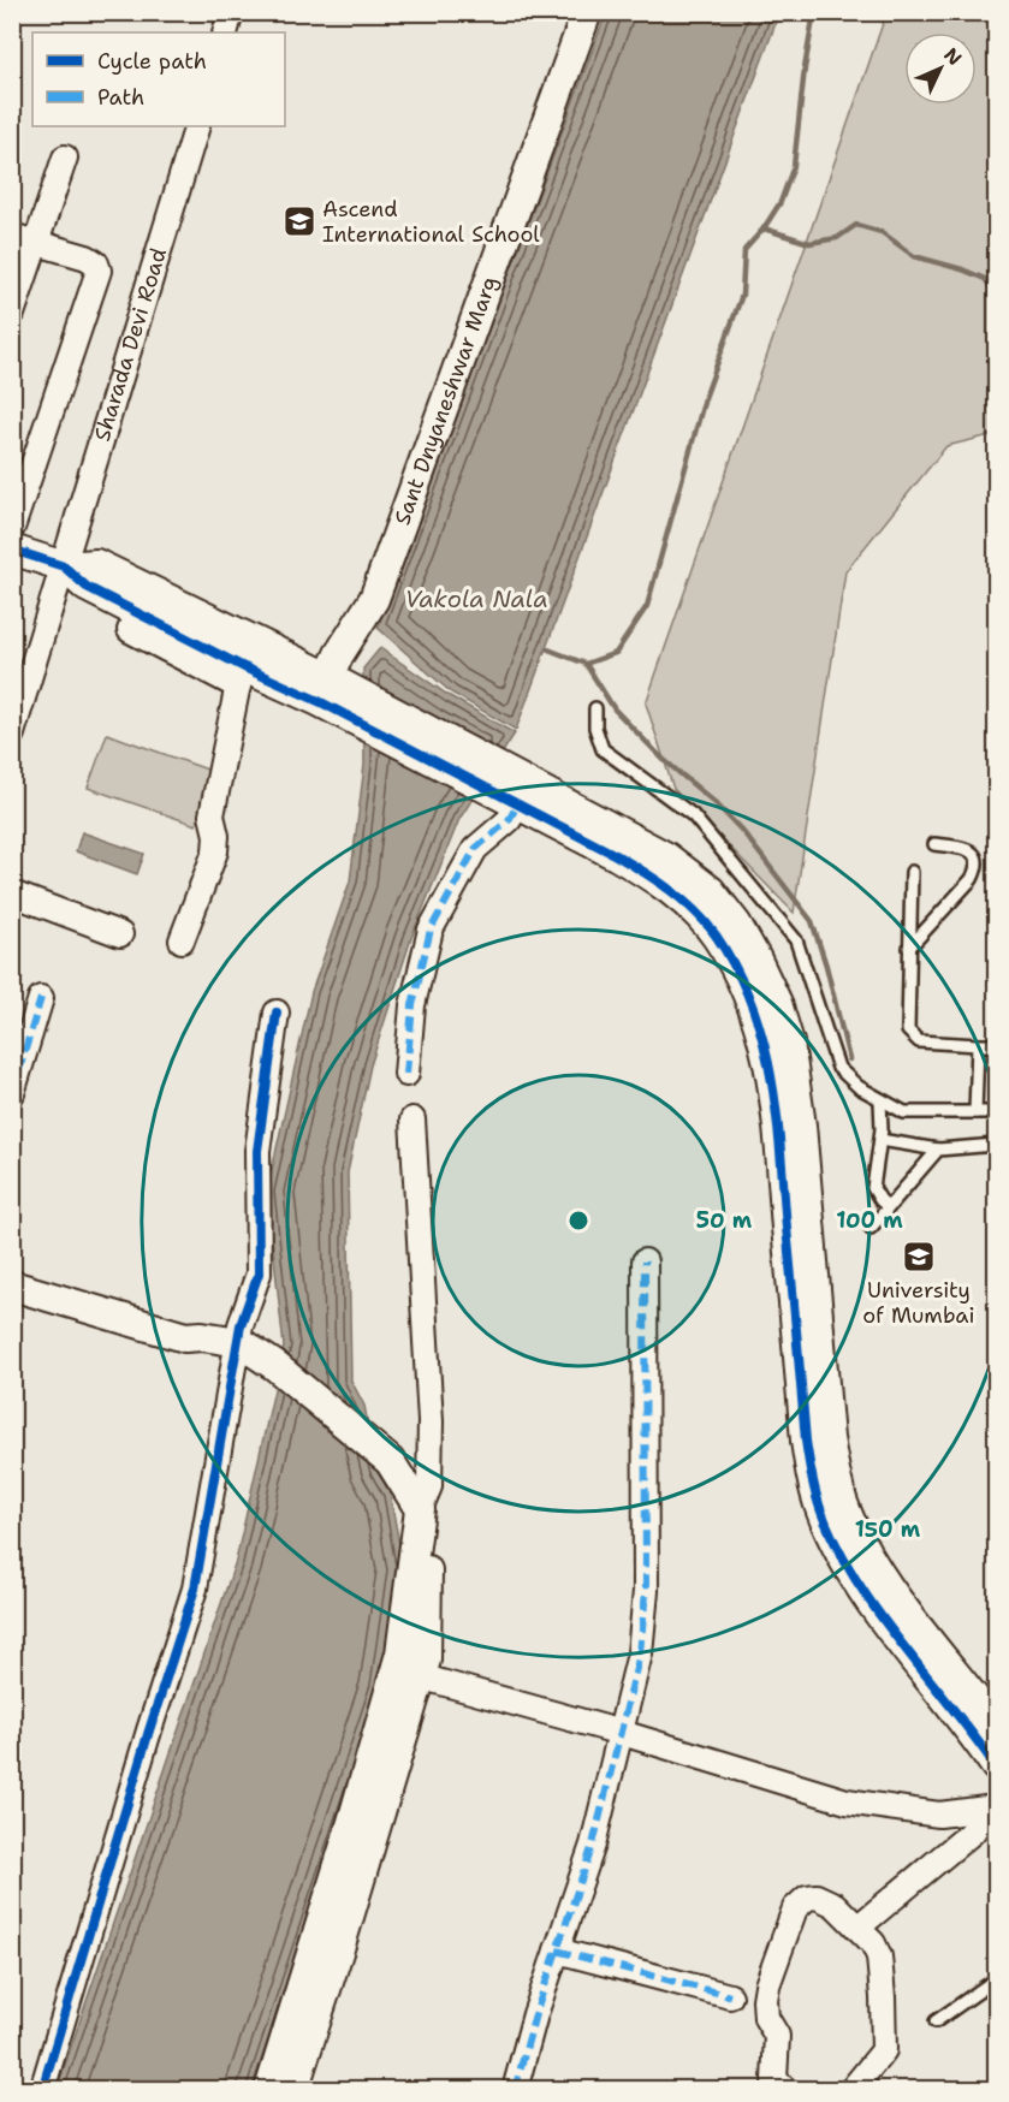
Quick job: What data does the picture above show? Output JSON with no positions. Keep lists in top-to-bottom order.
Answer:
{
  "streets": {
    "street": ["Sharada Devi Road", "Sant Dnyaneshwar Marg"]
  },
  "water": ["Vakola Nala"],
  "places": {
    "school or university": ["Ascend International School", "University of Mumbai"]
  },
  "legend": ["Cycle path", "Path"],
  "north": "top right",
  "rings": ["50 m", "100 m", "150 m"]
}
